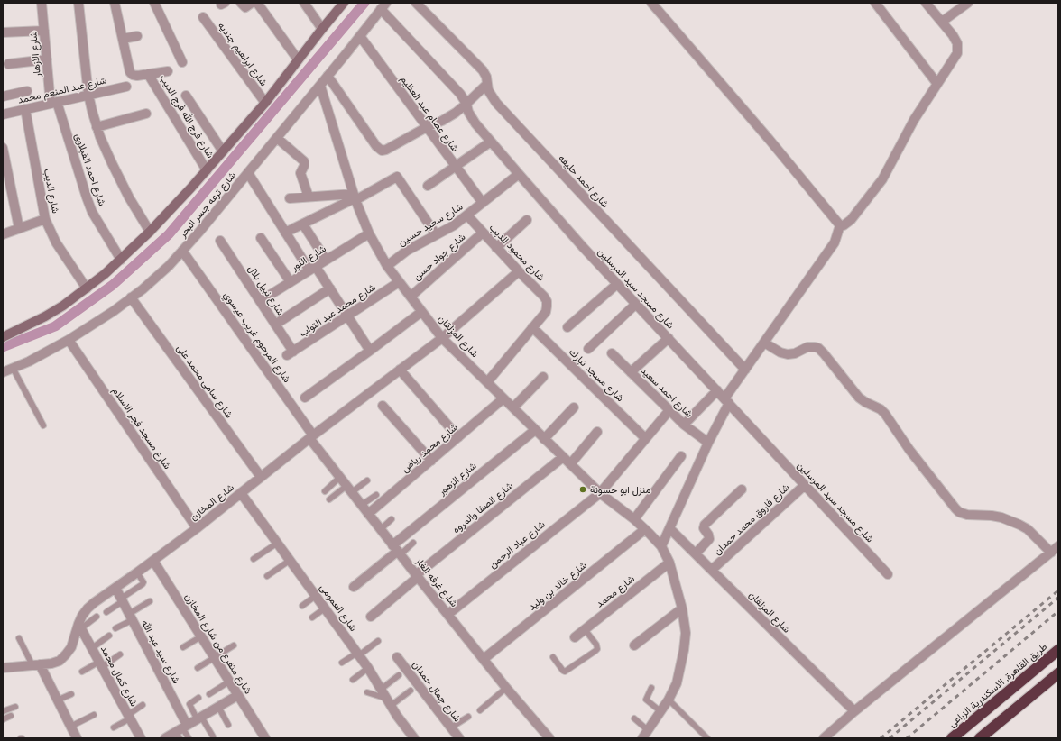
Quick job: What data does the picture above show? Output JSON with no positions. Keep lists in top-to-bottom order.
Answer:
{
  "streets": {
    "highway": ["طريق القاهرة, الاسكندرية الزراعى"],
    "street": [
      "شارع الازهار",
      "شارع ابراهيم جنديه",
      "شارع عبد المنعم محمد",
      "شارع عصام عبد العظيم",
      "شارع فرج الله فرج الديب",
      "شارع احمد القبلاوى",
      "شارع احمد خليفه",
      "شارع الديب",
      "شارع ترعه جسر البحر",
      "شارع سعيد حسين",
      "شارع محمود الديب",
      "شارع جواد حسن",
      "شارع النور",
      "شارع مسجد سيد المرسلين",
      "شارع نبيل بلال",
      "شارع محمد عبد التواب",
      "شارع المزلقان",
      "شارع المرحوم غريب عيسوي",
      "شارع مسجد تبارك",
      "شارع سامى محمد على",
      "شارع احمد سعيد",
      "شارع مسجد فجر الاسلام",
      "شارع محمد رياض",
      "شارع الزهور",
      "شارع المخازن",
      "شارع الصفا والمروه",
      "شارع فاروق محمد حمدان",
      "شارع عباد الرحمن",
      "شارع غرفه الغاز",
      "شارع خالد بن وليد",
      "شارع محمد",
      "شارع العمومى",
      "شارع متفرع من شارع المخازن",
      "شارع سيد عبد الله",
      "شارع كمال محمد",
      "شارع جمال حمدان"
    ]
  },
  "crossings": [
    ["شارع الازهار", "شارع عبد المنعم محمد"],
    ["شارع الازهار", "شارع احمد القبلاوى"],
    ["شارع عبد المنعم محمد", "شارع احمد القبلاوى"],
    ["شارع عبد المنعم محمد", "شارع الديب"],
    ["شارع عصام عبد العظيم", "شارع ترعه جسر البحر"],
    ["شارع عصام عبد العظيم", "شارع سعيد حسين"],
    ["شارع ترعه جسر البحر", "شارع مسجد سيد المرسلين"],
    ["شارع ترعه جسر البحر", "شارع المزلقان"],
    ["شارع ترعه جسر البحر", "شارع المرحوم غريب عيسوي"],
    ["شارع ترعه جسر البحر", "شارع سامى محمد على"],
    ["شارع ترعه جسر البحر", "شارع مسجد فجر الاسلام"],
    ["شارع سعيد حسين", "شارع محمود الديب"],
    ["شارع سعيد حسين", "شارع مسجد سيد المرسلين"],
    ["شارع سعيد حسين", "شارع المزلقان"],
    ["شارع محمود الديب", "شارع جواد حسن"],
    ["شارع محمود الديب", "شارع مسجد تبارك"],
    ["شارع محمود الديب", "شارع المخازن"],
    ["شارع جواد حسن", "شارع المزلقان"],
    ["شارع النور", "شارع نبيل بلال"],
    ["شارع النور", "شارع المزلقان"],
    ["شارع مسجد سيد المرسلين", "شارع فاروق محمد حمدان"],
    ["شارع نبيل بلال", "شارع محمد عبد التواب"],
    ["شارع محمد عبد التواب", "شارع المزلقان"],
    ["شارع المزلقان", "شارع محمد رياض"],
    ["شارع المزلقان", "شارع الزهور"],
    ["شارع المزلقان", "شارع المخازن"],
    ["شارع المزلقان", "شارع الصفا والمروه"],
    ["شارع المزلقان", "شارع فاروق محمد حمدان"],
    ["شارع المزلقان", "شارع عباد الرحمن"],
    ["شارع المزلقان", "شارع خالد بن وليد"],
    ["شارع المزلقان", "شارع محمد"],
    ["شارع المرحوم غريب عيسوي", "شارع المخازن"],
    ["شارع المرحوم غريب عيسوي", "شارع غرفه الغاز"],
    ["شارع مسجد تبارك", "شارع عباد الرحمن"],
    ["شارع سامى محمد على", "شارع المخازن"],
    ["شارع احمد سعيد", "شارع عباد الرحمن"],
    ["شارع مسجد فجر الاسلام", "شارع المخازن"],
    ["شارع محمد رياض", "شارع غرفه الغاز"],
    ["شارع الزهور", "شارع غرفه الغاز"],
    ["شارع المخازن", "شارع غرفه الغاز"],
    ["شارع المخازن", "شارع العمومى"],
    ["شارع المخازن", "شارع متفرع من شارع المخازن"],
    ["شارع المخازن", "شارع سيد عبد الله"],
    ["شارع المخازن", "شارع كمال محمد"],
    ["شارع الصفا والمروه", "شارع غرفه الغاز"],
    ["شارع عباد الرحمن", "شارع غرفه الغاز"],
    ["شارع غرفه الغاز", "شارع خالد بن وليد"]
  ],
  "places": ["منزل ابو حسونة"]
}
